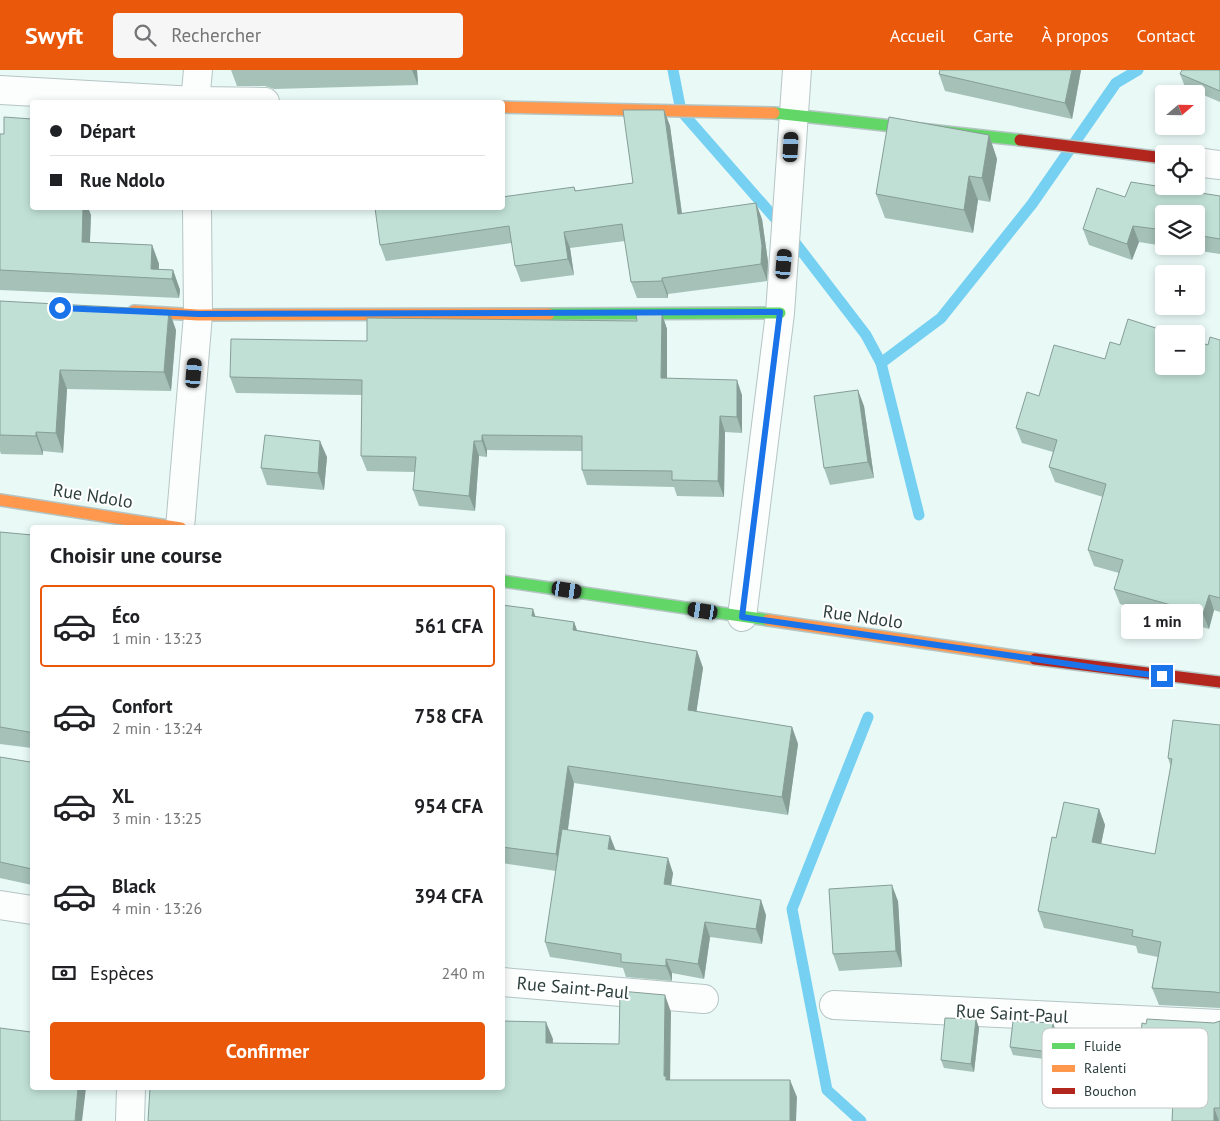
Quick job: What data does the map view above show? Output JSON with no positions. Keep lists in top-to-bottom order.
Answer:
{
  "streets": {
    "street": ["Rue Ndolo", "Rue Saint-Paul"]
  },
  "legend": ["Fluide", "Ralenti", "Bouchon"],
  "north": "right",
  "page": {
    "header": "Swyft",
    "search": "Rechercher",
    "nav": [
      "Accueil",
      "Carte",
      "À propos",
      "Contact"
    ],
    "map_buttons": ["+", "−"],
    "banner": ["Départ", "Rue Ndolo"],
    "heading": "Choisir une course",
    "list": [
      {
        "name": "Éco",
        "note": "1 min · 13:23",
        "value": "561 CFA"
      },
      {
        "name": "Confort",
        "note": "2 min · 13:24",
        "value": "758 CFA"
      },
      {
        "name": "XL",
        "note": "3 min · 13:25",
        "value": "954 CFA"
      },
      {
        "name": "Black",
        "note": "4 min · 13:26",
        "value": "394 CFA"
      }
    ],
    "bubble": "1 min",
    "pay": ["Espèces", "240 m"],
    "buttons": "Confirmer"
  }
}
